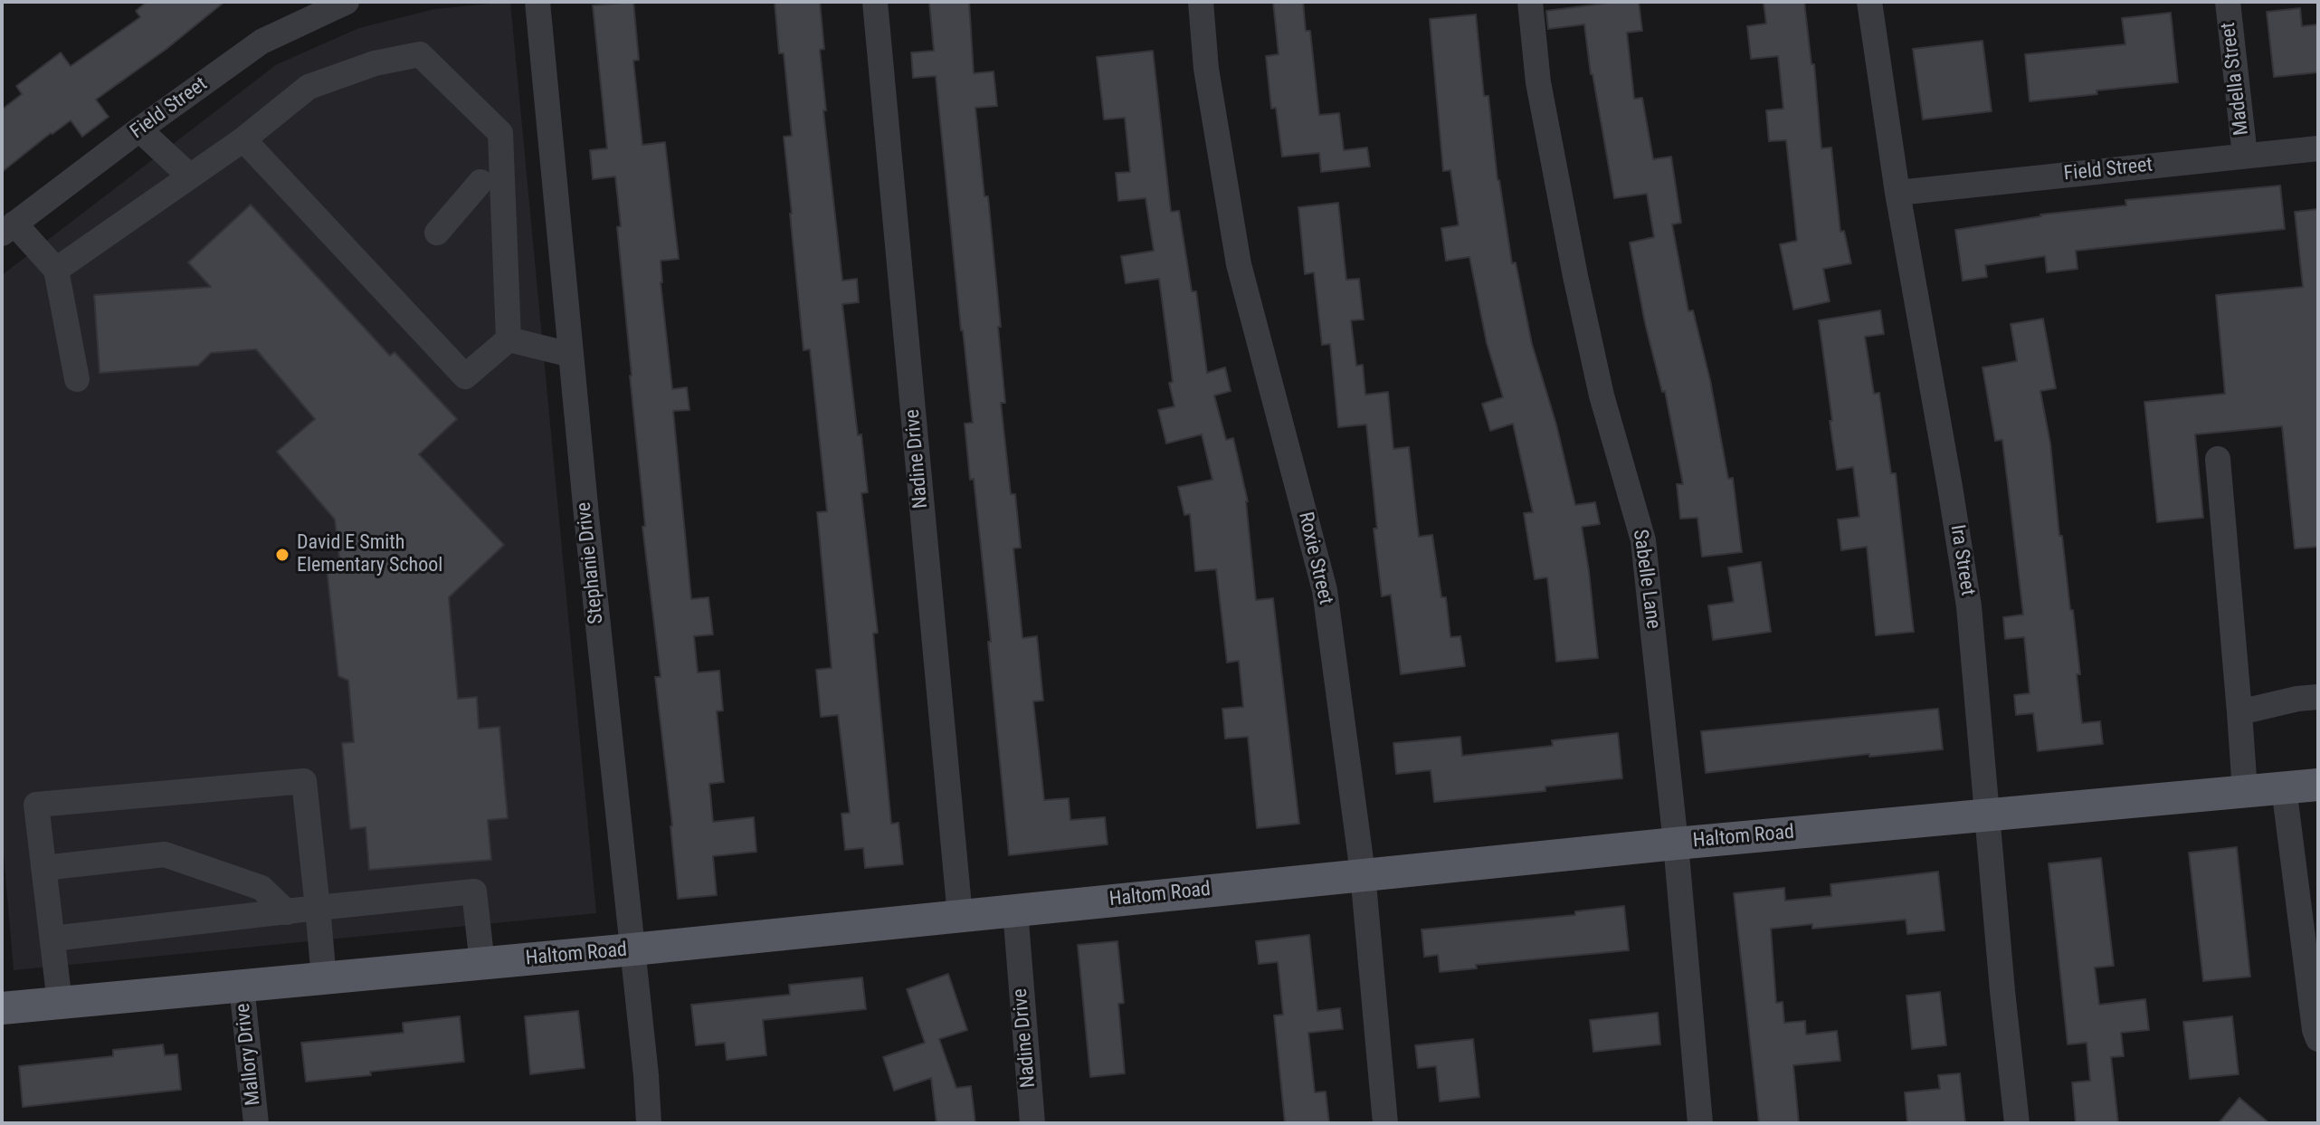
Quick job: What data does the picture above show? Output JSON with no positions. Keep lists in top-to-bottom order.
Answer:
{
  "streets": {
    "main road": ["Haltom Road"],
    "street": [
      "Madella Street",
      "Field Street",
      "Nadine Drive",
      "Roxie Street",
      "Ira Street",
      "Stephanie Drive",
      "Sabelle Lane",
      "Mallory Drive"
    ]
  },
  "crossings": [
    ["Madella Street", "Field Street"],
    ["Field Street", "Ira Street"],
    ["Nadine Drive", "Haltom Road"],
    ["Roxie Street", "Haltom Road"],
    ["Ira Street", "Haltom Road"],
    ["Stephanie Drive", "Haltom Road"],
    ["Sabelle Lane", "Haltom Road"],
    ["Haltom Road", "Mallory Drive"]
  ],
  "places": ["David E Smith Elementary School"]
}
